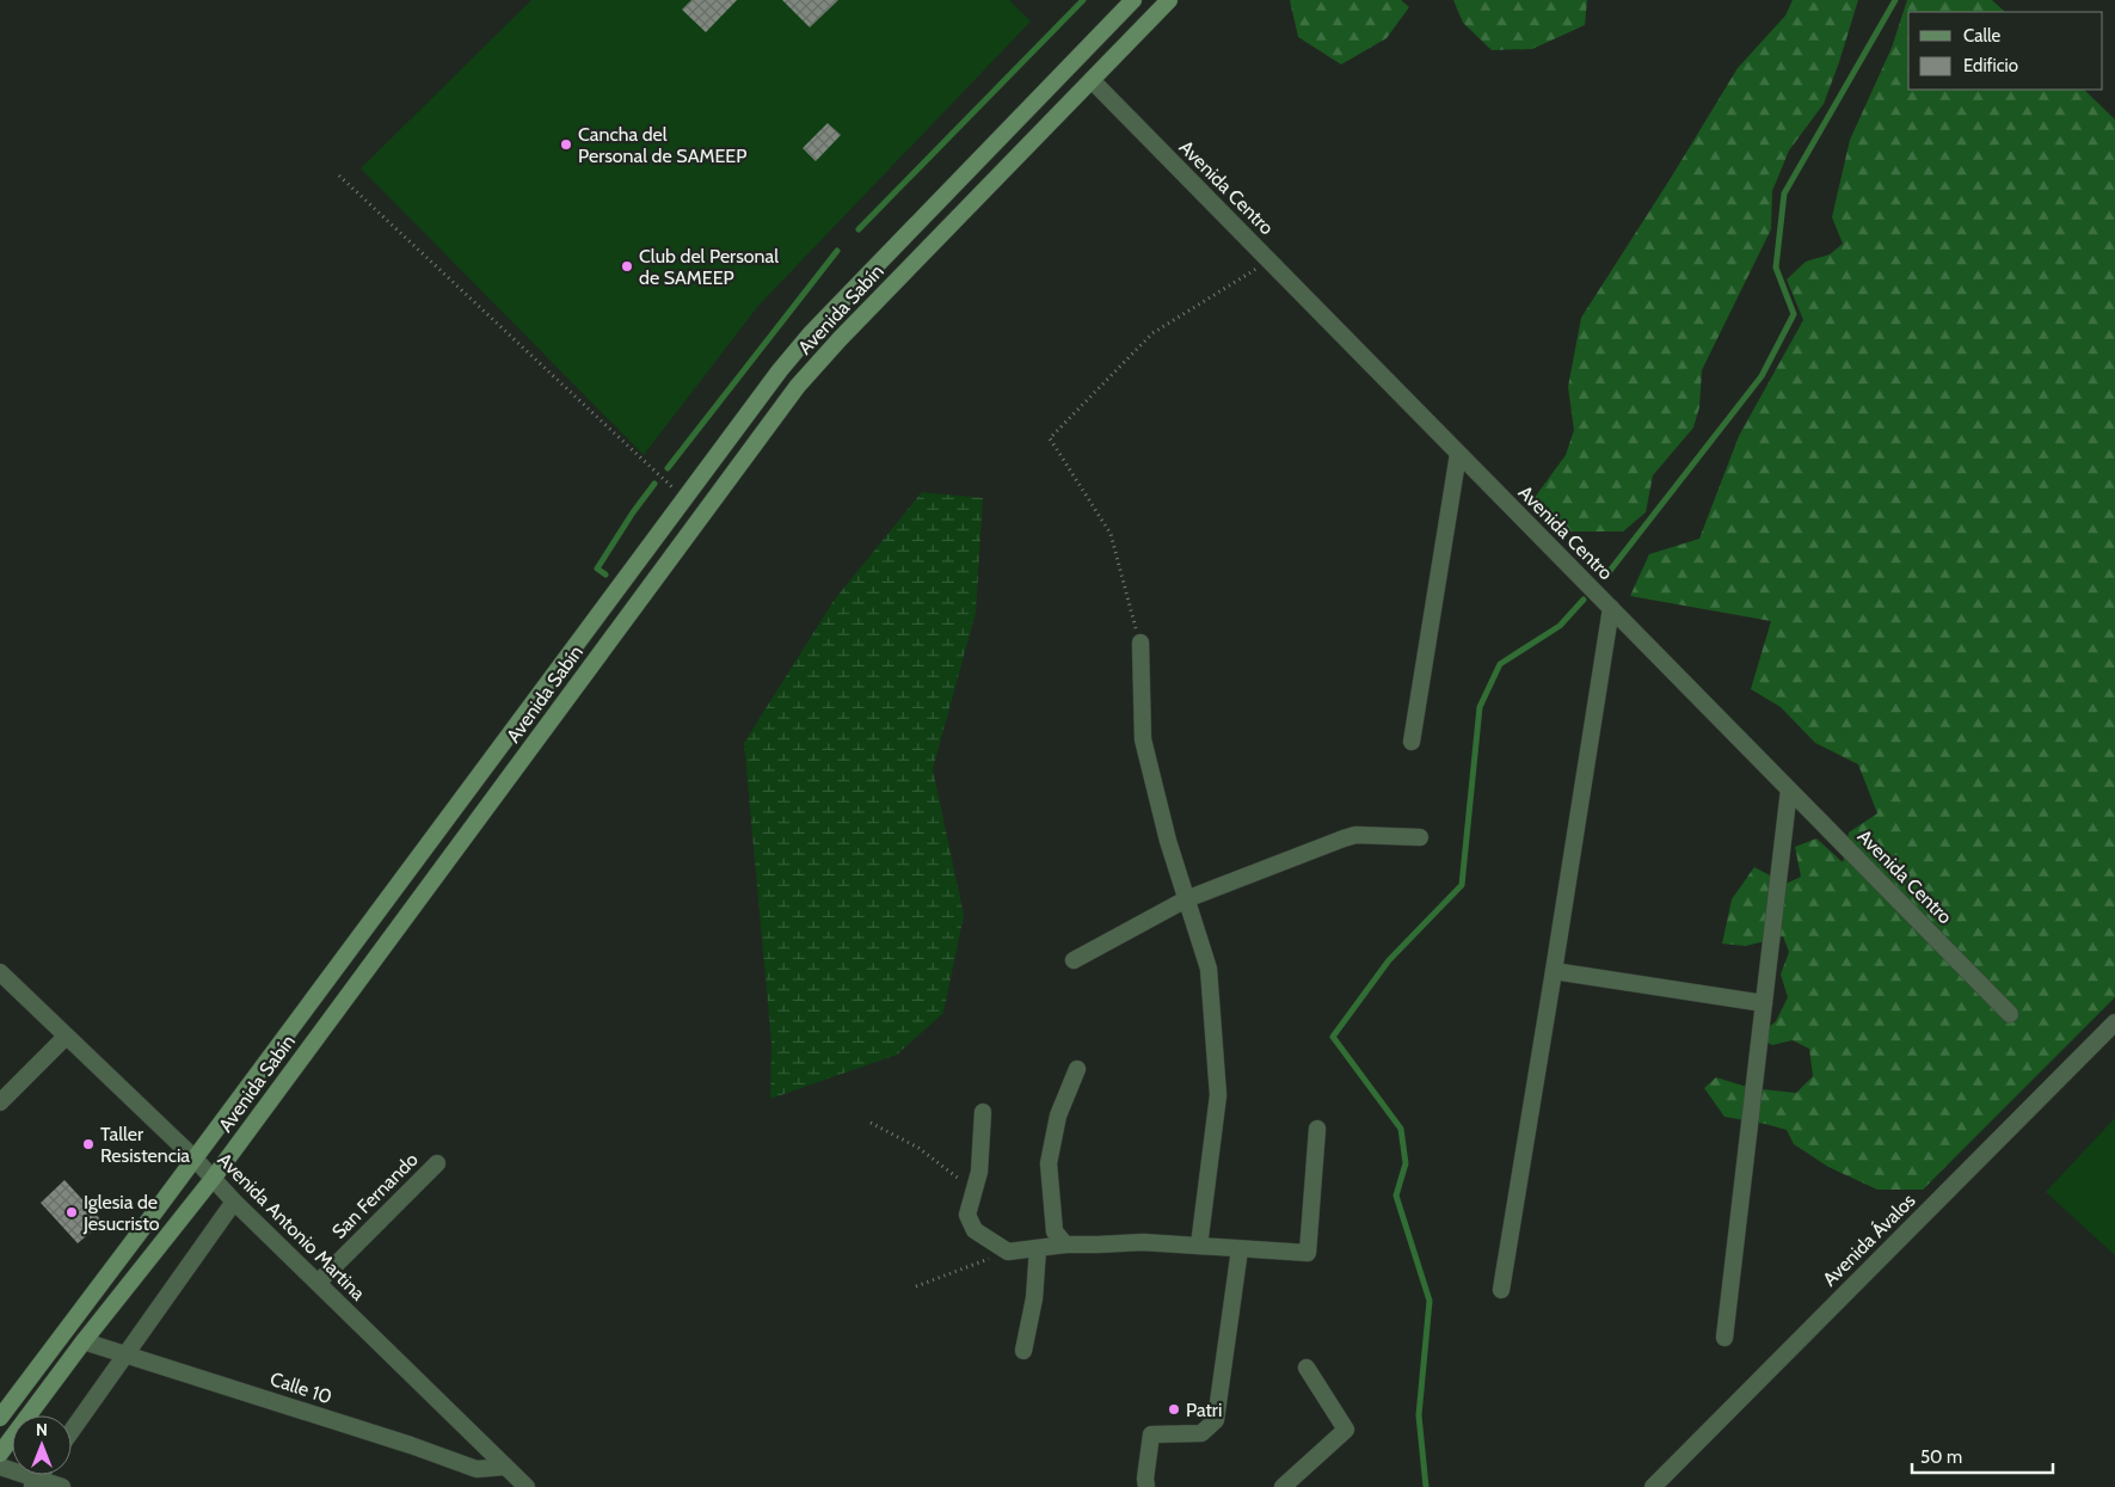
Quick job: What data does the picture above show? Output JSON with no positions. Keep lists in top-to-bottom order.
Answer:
{
  "streets": {
    "main road": ["Avenida Sabín"],
    "street": [
      "Avenida Centro",
      "San Fernando",
      "Avenida Antonio Martina",
      "Avenida Ávalos",
      "Calle 10"
    ]
  },
  "crossings": [
    ["Avenida Centro", "Avenida Sabín"],
    ["Avenida Sabín", "Avenida Antonio Martina"],
    ["Avenida Sabín", "Calle 10"],
    ["San Fernando", "Avenida Antonio Martina"],
    ["Avenida Antonio Martina", "Calle 10"]
  ],
  "places": [
    "Cancha del Personal de SAMEEP",
    "Club del Personal de SAMEEP",
    "Taller Resistencia",
    "Iglesia de Jesucristo",
    "Patri"
  ],
  "legend": ["Calle", "Edificio"],
  "scale_bar": "50 m",
  "north": "top"
}
